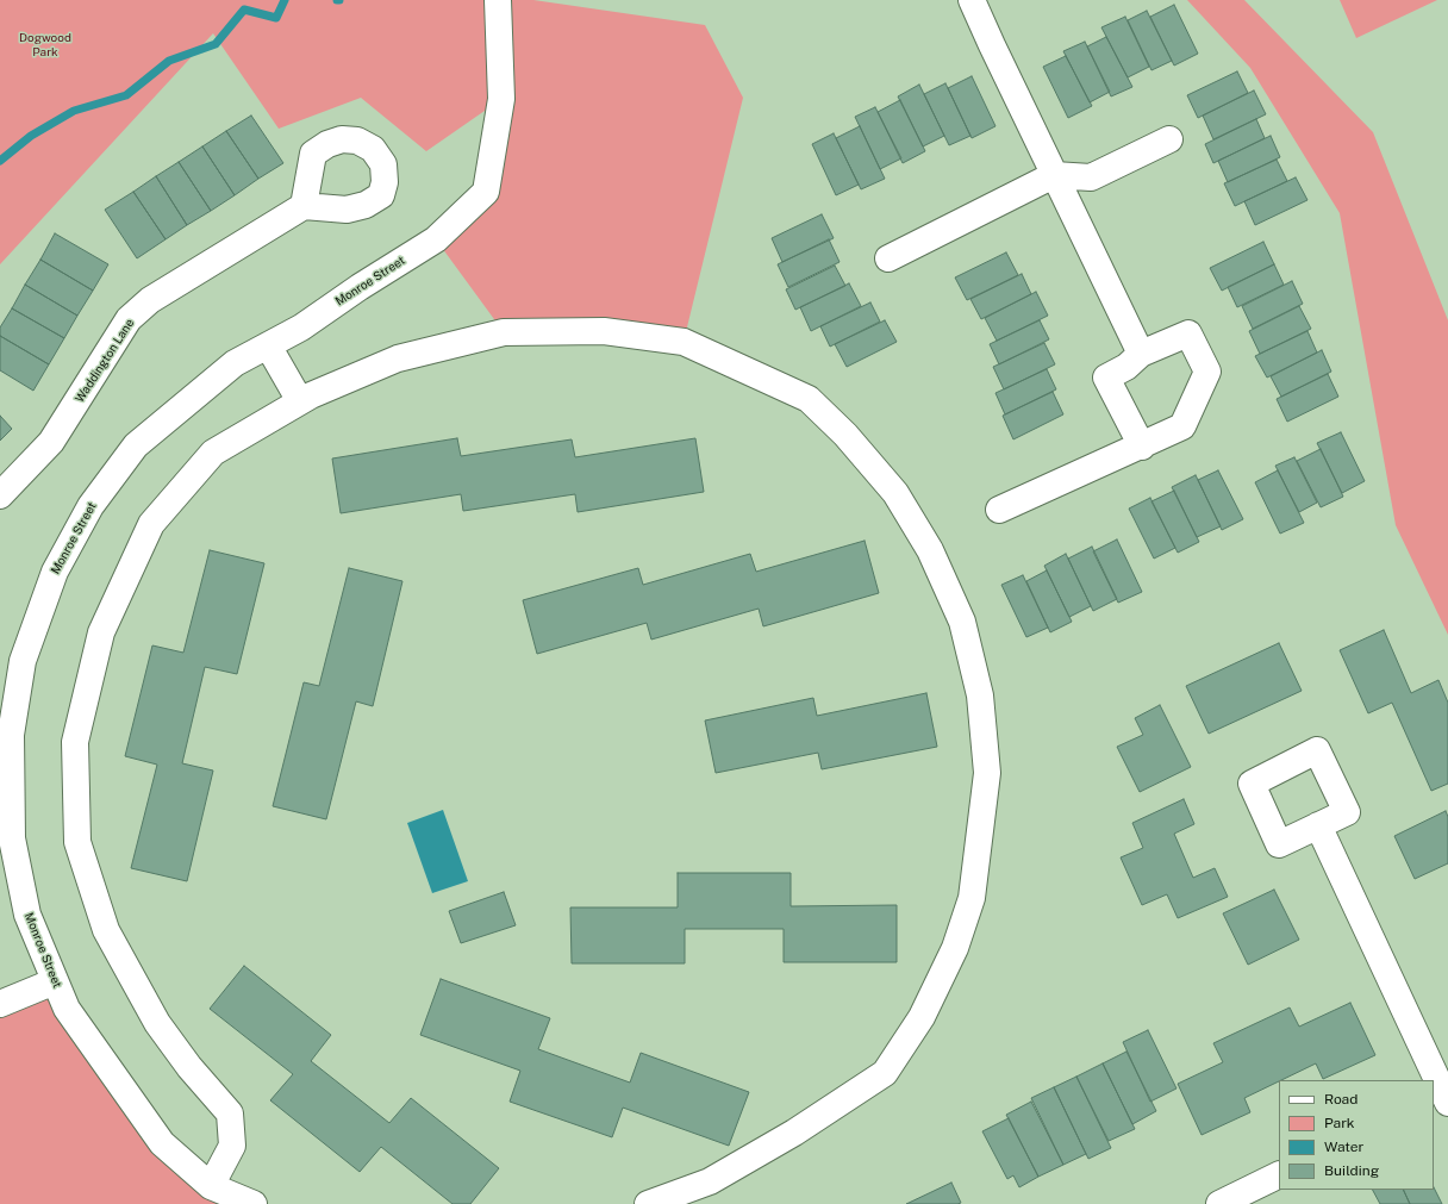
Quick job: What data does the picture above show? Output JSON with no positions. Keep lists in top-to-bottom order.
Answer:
{
  "streets": {
    "street": ["Monroe Street", "Waddington Lane"]
  },
  "parks": ["Dogwood Park"],
  "legend": [
    "Road",
    "Park",
    "Water",
    "Building"
  ]
}
